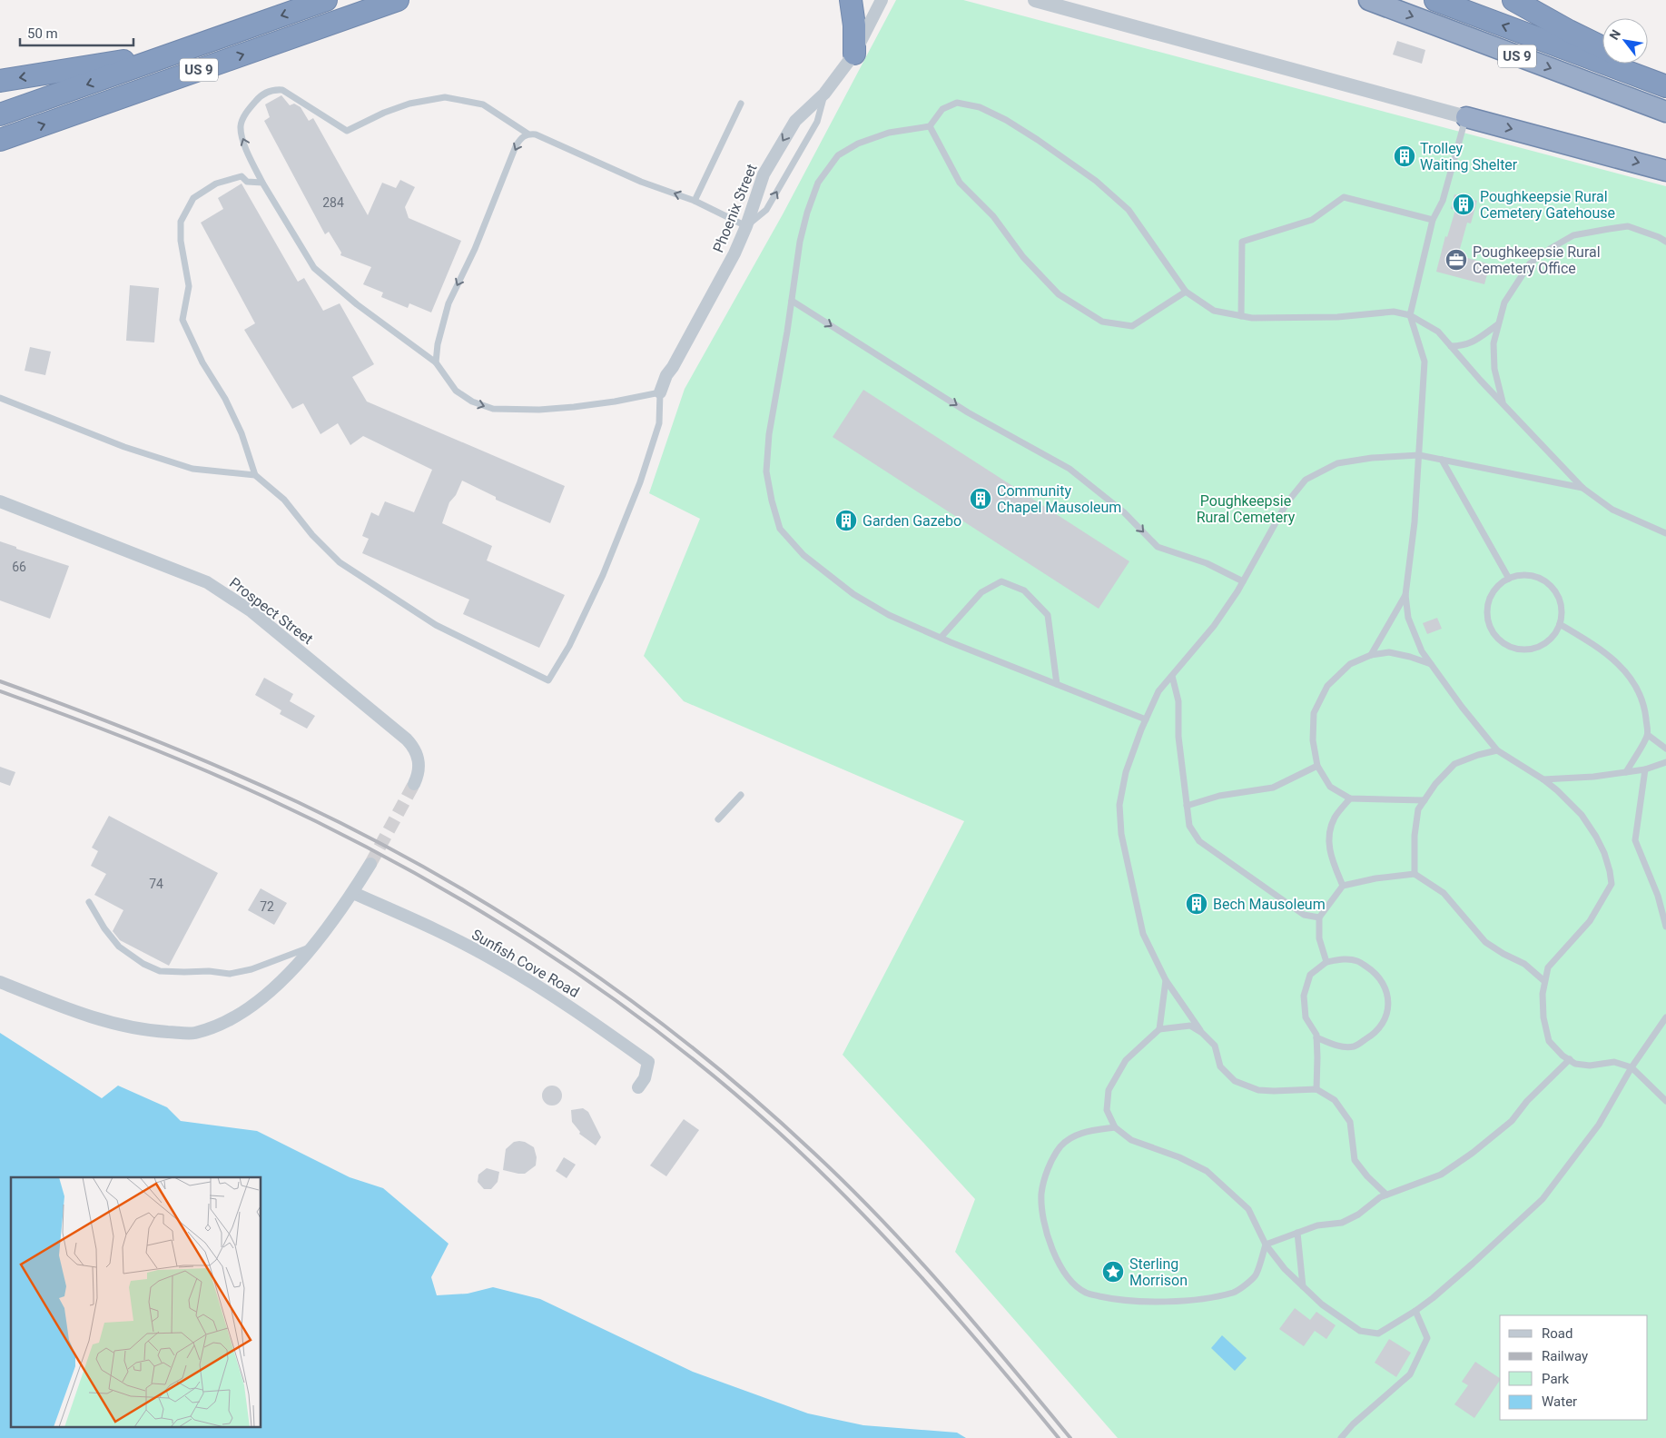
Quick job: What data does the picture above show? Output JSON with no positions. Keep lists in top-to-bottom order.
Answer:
{
  "streets": {
    "highway": ["US 9"],
    "street": ["Phoenix Street", "Prospect Street", "Sunfish Cove Road"]
  },
  "parks": ["Poughkeepsie Rural Cemetery"],
  "places": {
    "building": [
      "Trolley Waiting Shelter",
      "Poughkeepsie Rural Cemetery Gatehouse",
      "Community Chapel Mausoleum",
      "Garden Gazebo",
      "Bech Mausoleum"
    ],
    "office": ["Poughkeepsie Rural Cemetery Office"],
    "place": ["Sterling Morrison"]
  },
  "house_numbers": [
    "284",
    "66",
    "74",
    "72"
  ],
  "legend": [
    "Road",
    "Railway",
    "Park",
    "Water"
  ],
  "scale_bar": "50 m",
  "north": "top left"
}
